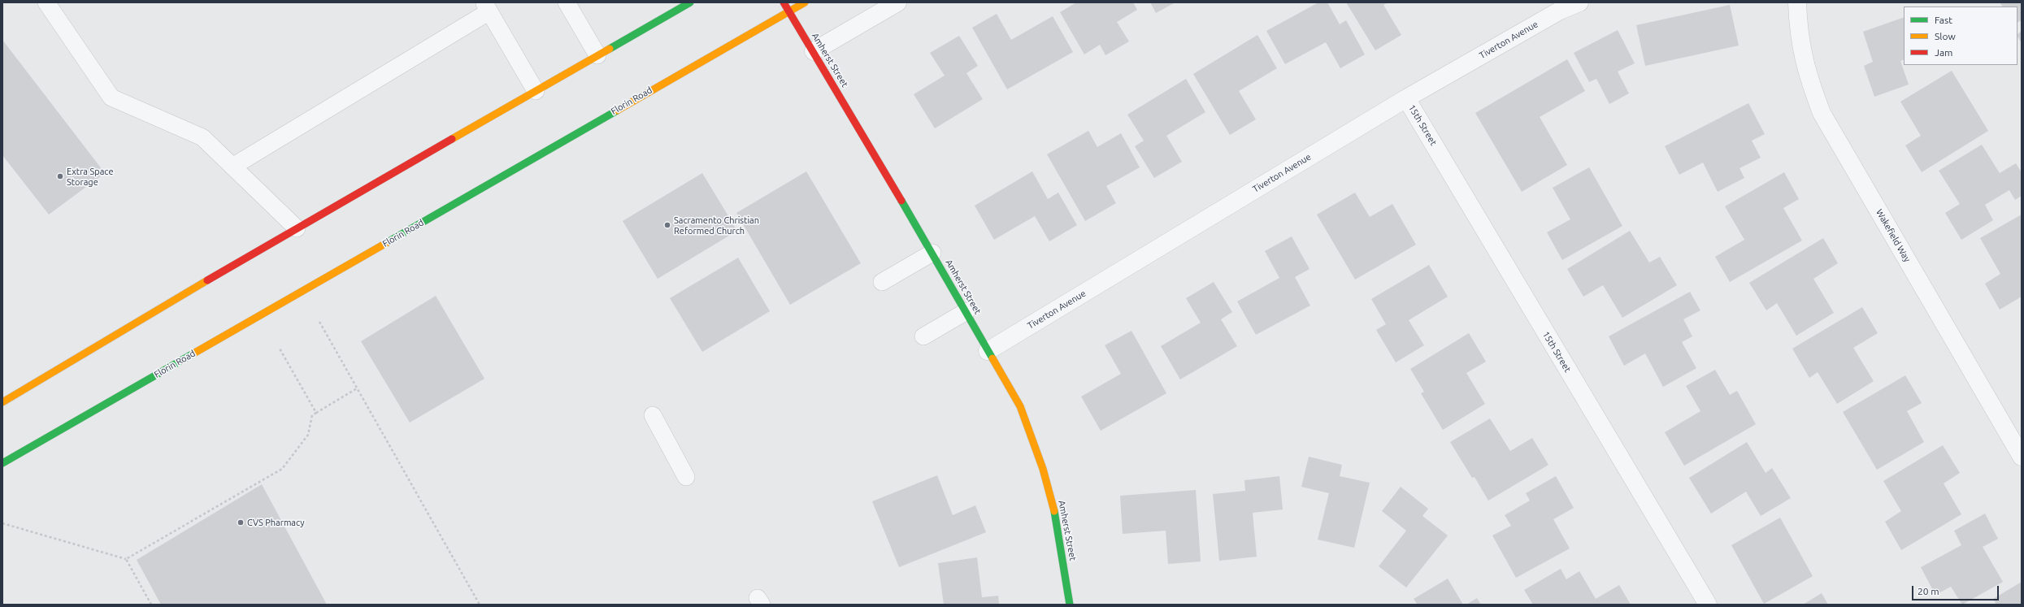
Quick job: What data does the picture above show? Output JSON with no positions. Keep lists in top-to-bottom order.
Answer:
{
  "streets": {
    "main road": ["Amherst Street", "Florin Road"],
    "street": ["Tiverton Avenue", "15th Street", "Wakefield Way"]
  },
  "crossings": [
    ["Tiverton Avenue", "Amherst Street"],
    ["Tiverton Avenue", "15th Street"],
    ["Amherst Street", "Florin Road"]
  ],
  "places": ["Extra Space Storage", "Sacramento Christian Reformed Church", "CVS Pharmacy"],
  "legend": ["Fast", "Slow", "Jam"],
  "scale_bar": "20 m"
}
